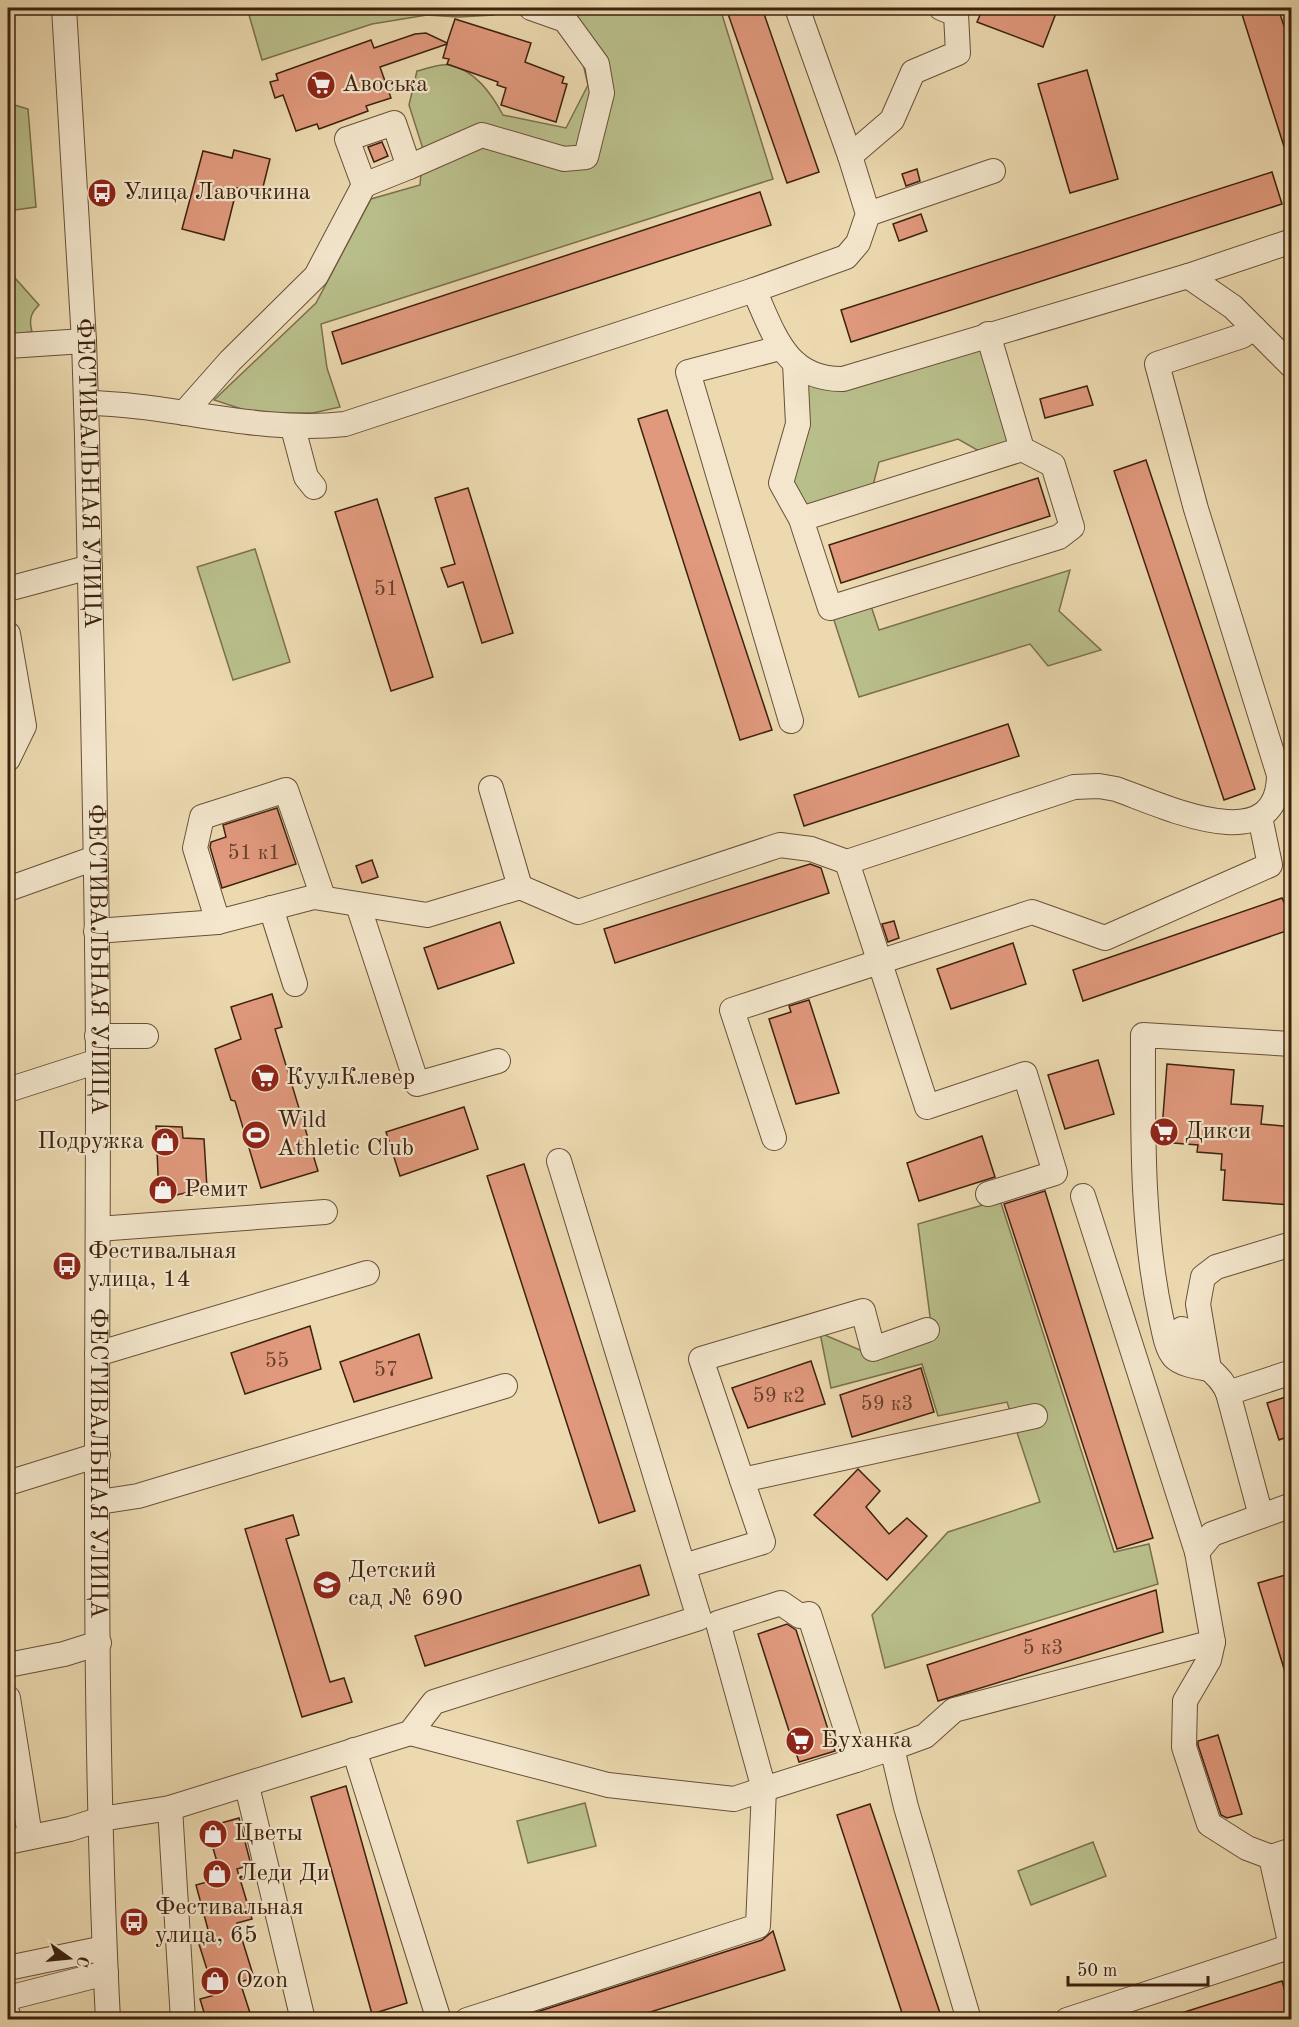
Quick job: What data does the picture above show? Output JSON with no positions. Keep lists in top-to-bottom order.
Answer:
{
  "streets": {
    "street": ["ФЕСТИВАЛЬНАЯ УЛИЦА"]
  },
  "places": {
    "supermarket": [
      "Авоська",
      "КуулКлевер",
      "Дикси",
      "Буханка"
    ],
    "bus stop": ["Улица Лавочкина", "Фестивальная улица, 14", "Фестивальная улица, 65"],
    "sports": ["Wild Athletic Club"],
    "shop": [
      "Подружка",
      "Ремит",
      "Цветы",
      "Леди Ди",
      "Ozon"
    ],
    "school or university": ["Детский сад № 690"]
  },
  "house_numbers": [
    "51",
    "51 к1",
    "55",
    "57",
    "59 к2",
    "59 к3",
    "5 к3"
  ],
  "scale_bar": "50 m",
  "north": "right"
}
